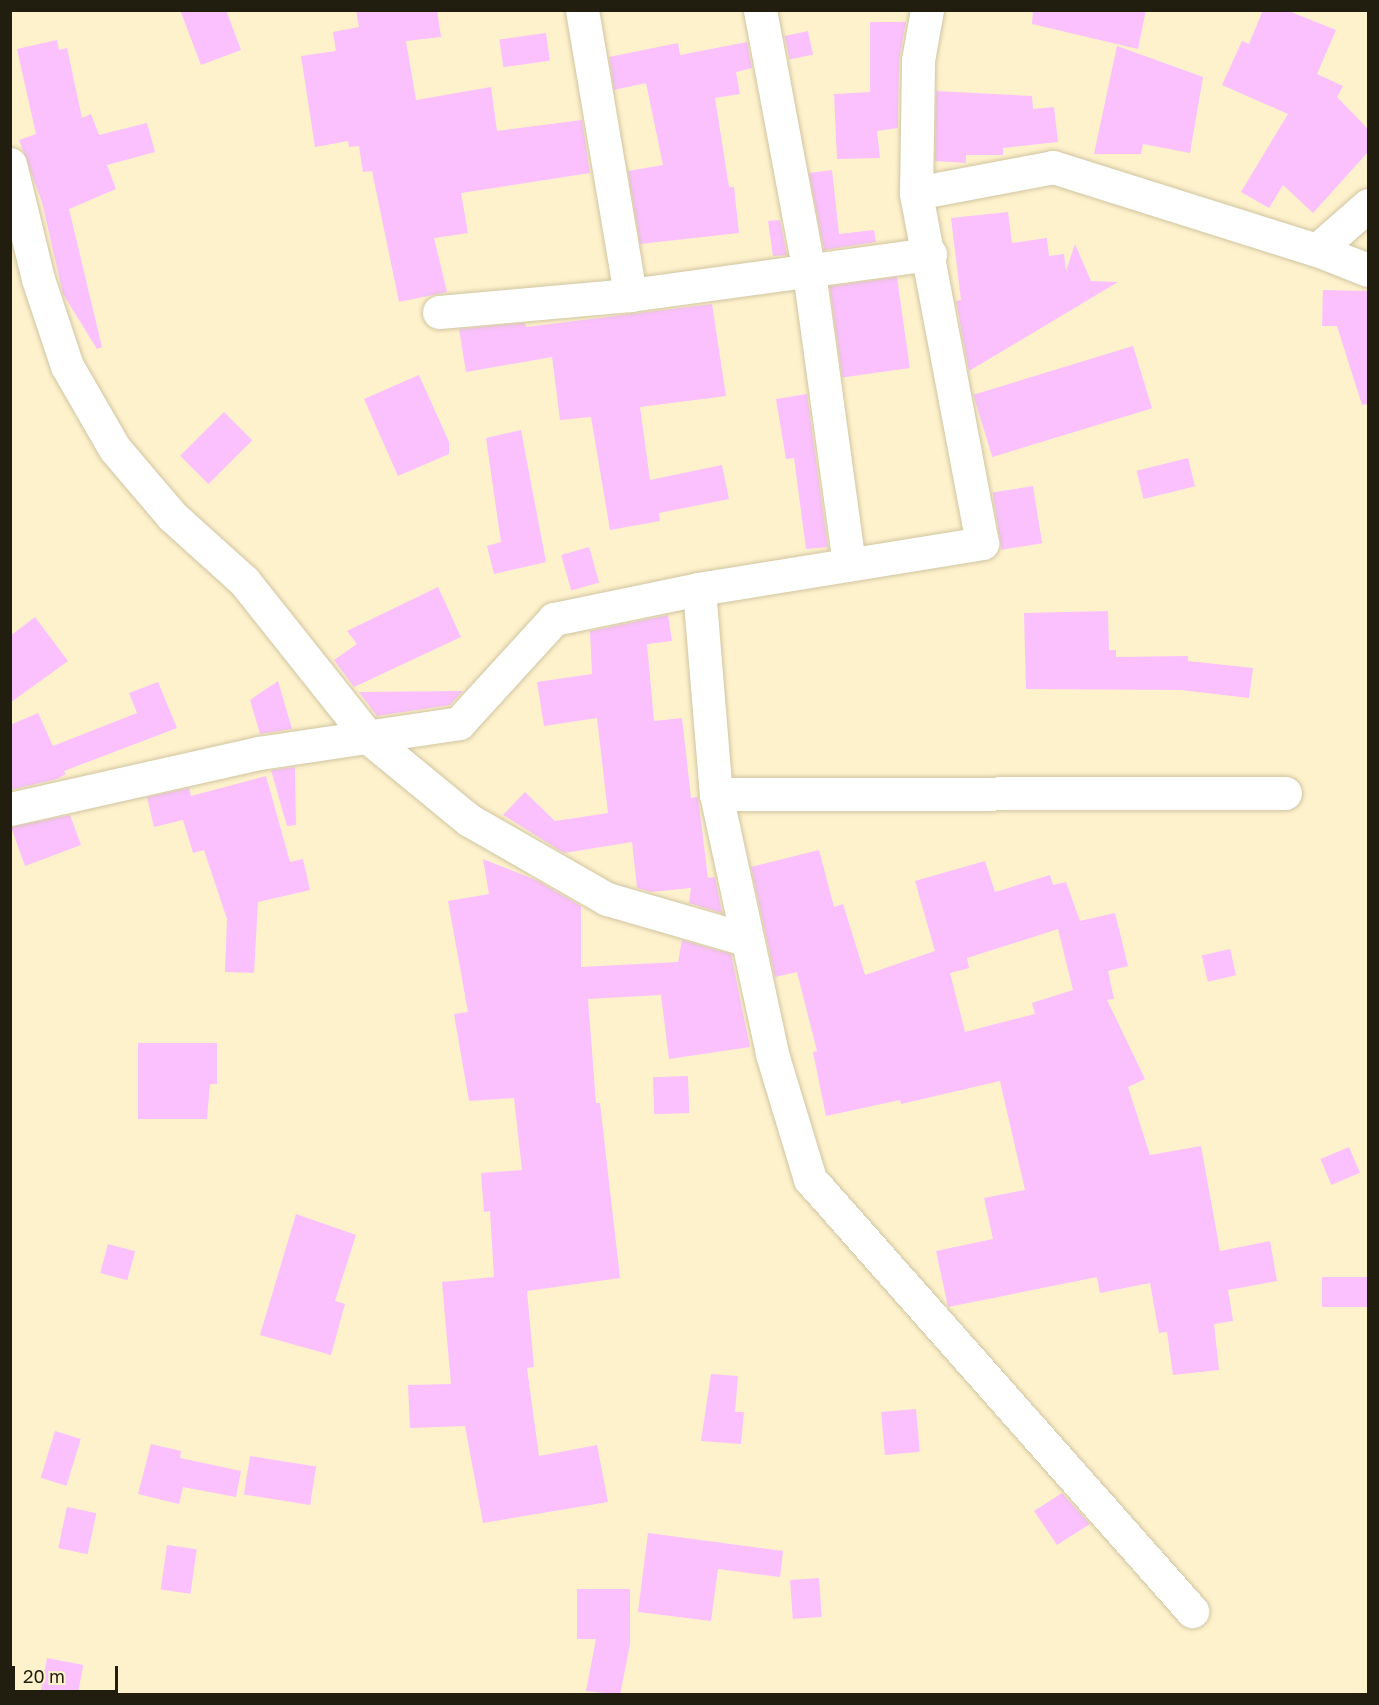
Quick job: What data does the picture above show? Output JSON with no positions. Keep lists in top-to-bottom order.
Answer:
{
  "scale_bar": "20 m"
}
